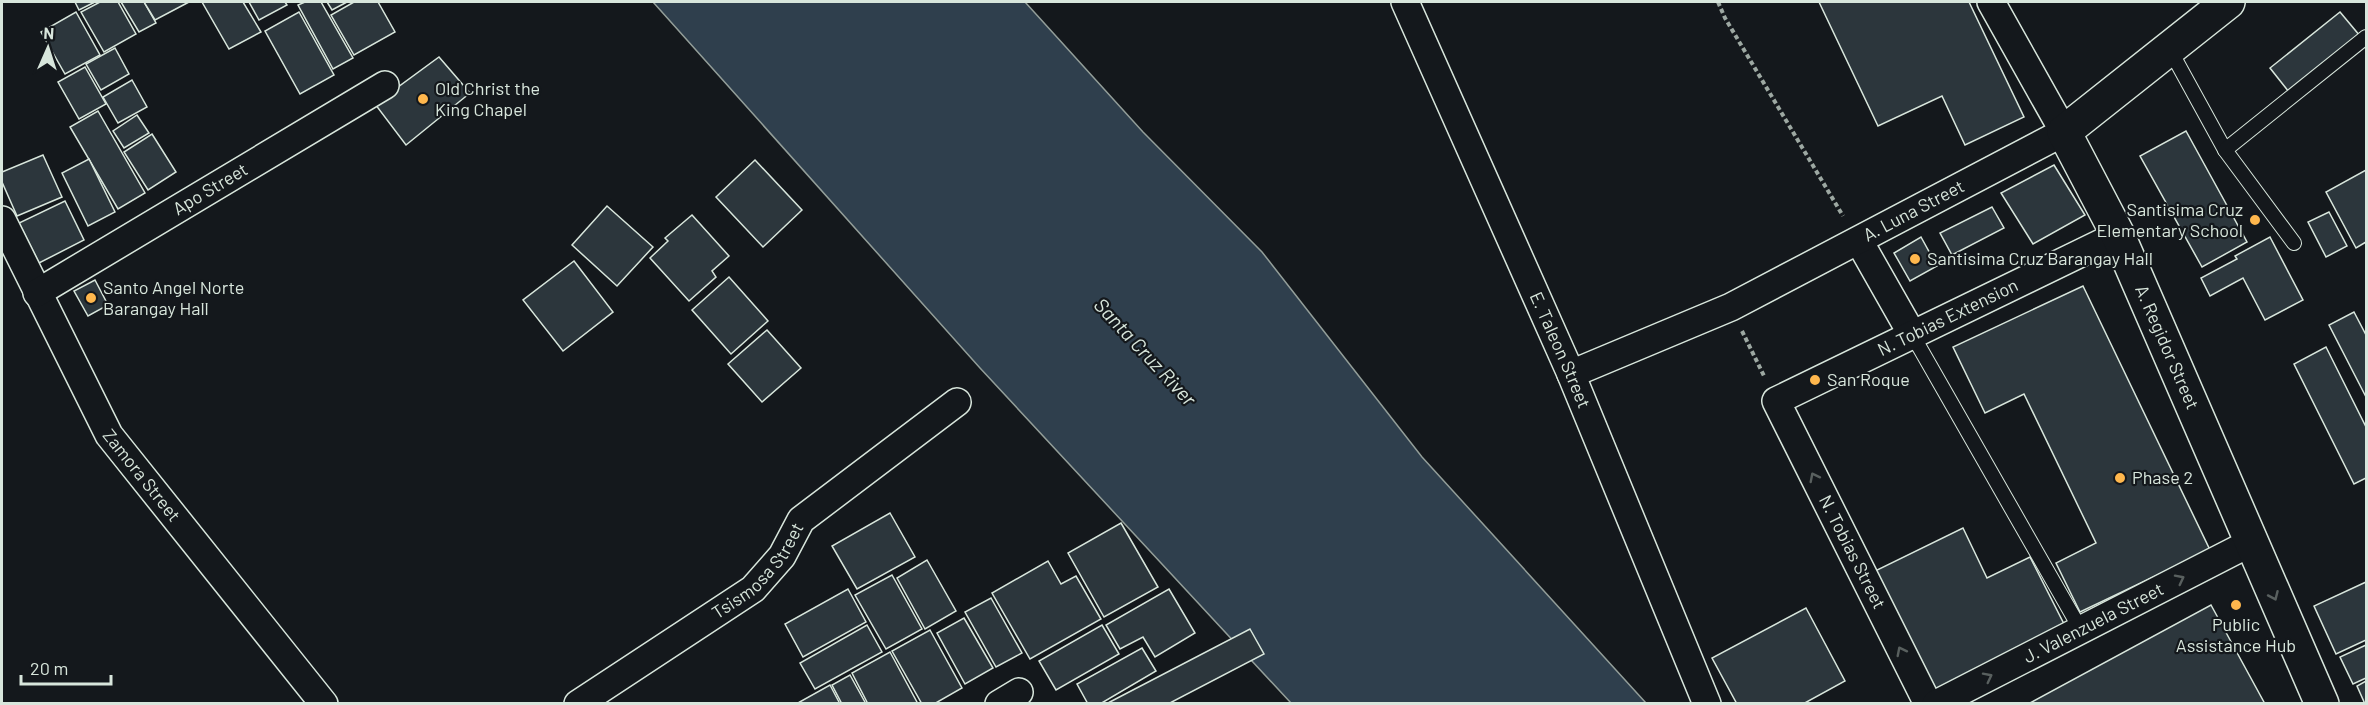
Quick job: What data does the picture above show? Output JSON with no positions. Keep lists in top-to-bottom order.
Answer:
{
  "streets": {
    "street": [
      "Apo Street",
      "A. Luna Street",
      "N. Tobias Extension",
      "A. Regidor Street",
      "E. Taleon Street",
      "Zamora Street",
      "N. Tobias Street",
      "Tsismosa Street",
      "J. Valenzuela Street"
    ]
  },
  "crossings": [
    ["Apo Street", "Zamora Street"],
    ["A. Luna Street", "A. Regidor Street"],
    ["A. Luna Street", "E. Taleon Street"],
    ["N. Tobias Extension", "A. Regidor Street"],
    ["N. Tobias Extension", "N. Tobias Street"],
    ["A. Regidor Street", "J. Valenzuela Street"]
  ],
  "one_way": ["N. Tobias Street", "J. Valenzuela Street"],
  "water": ["Santa Cruz River"],
  "places": [
    "Old Christ the King Chapel",
    "Santisima Cruz Elementary School",
    "Santisima Cruz Barangay Hall",
    "Santo Angel Norte Barangay Hall",
    "San Roque",
    "Phase 2",
    "Public Assistance Hub"
  ],
  "scale_bar": "20 m",
  "north": "top"
}
